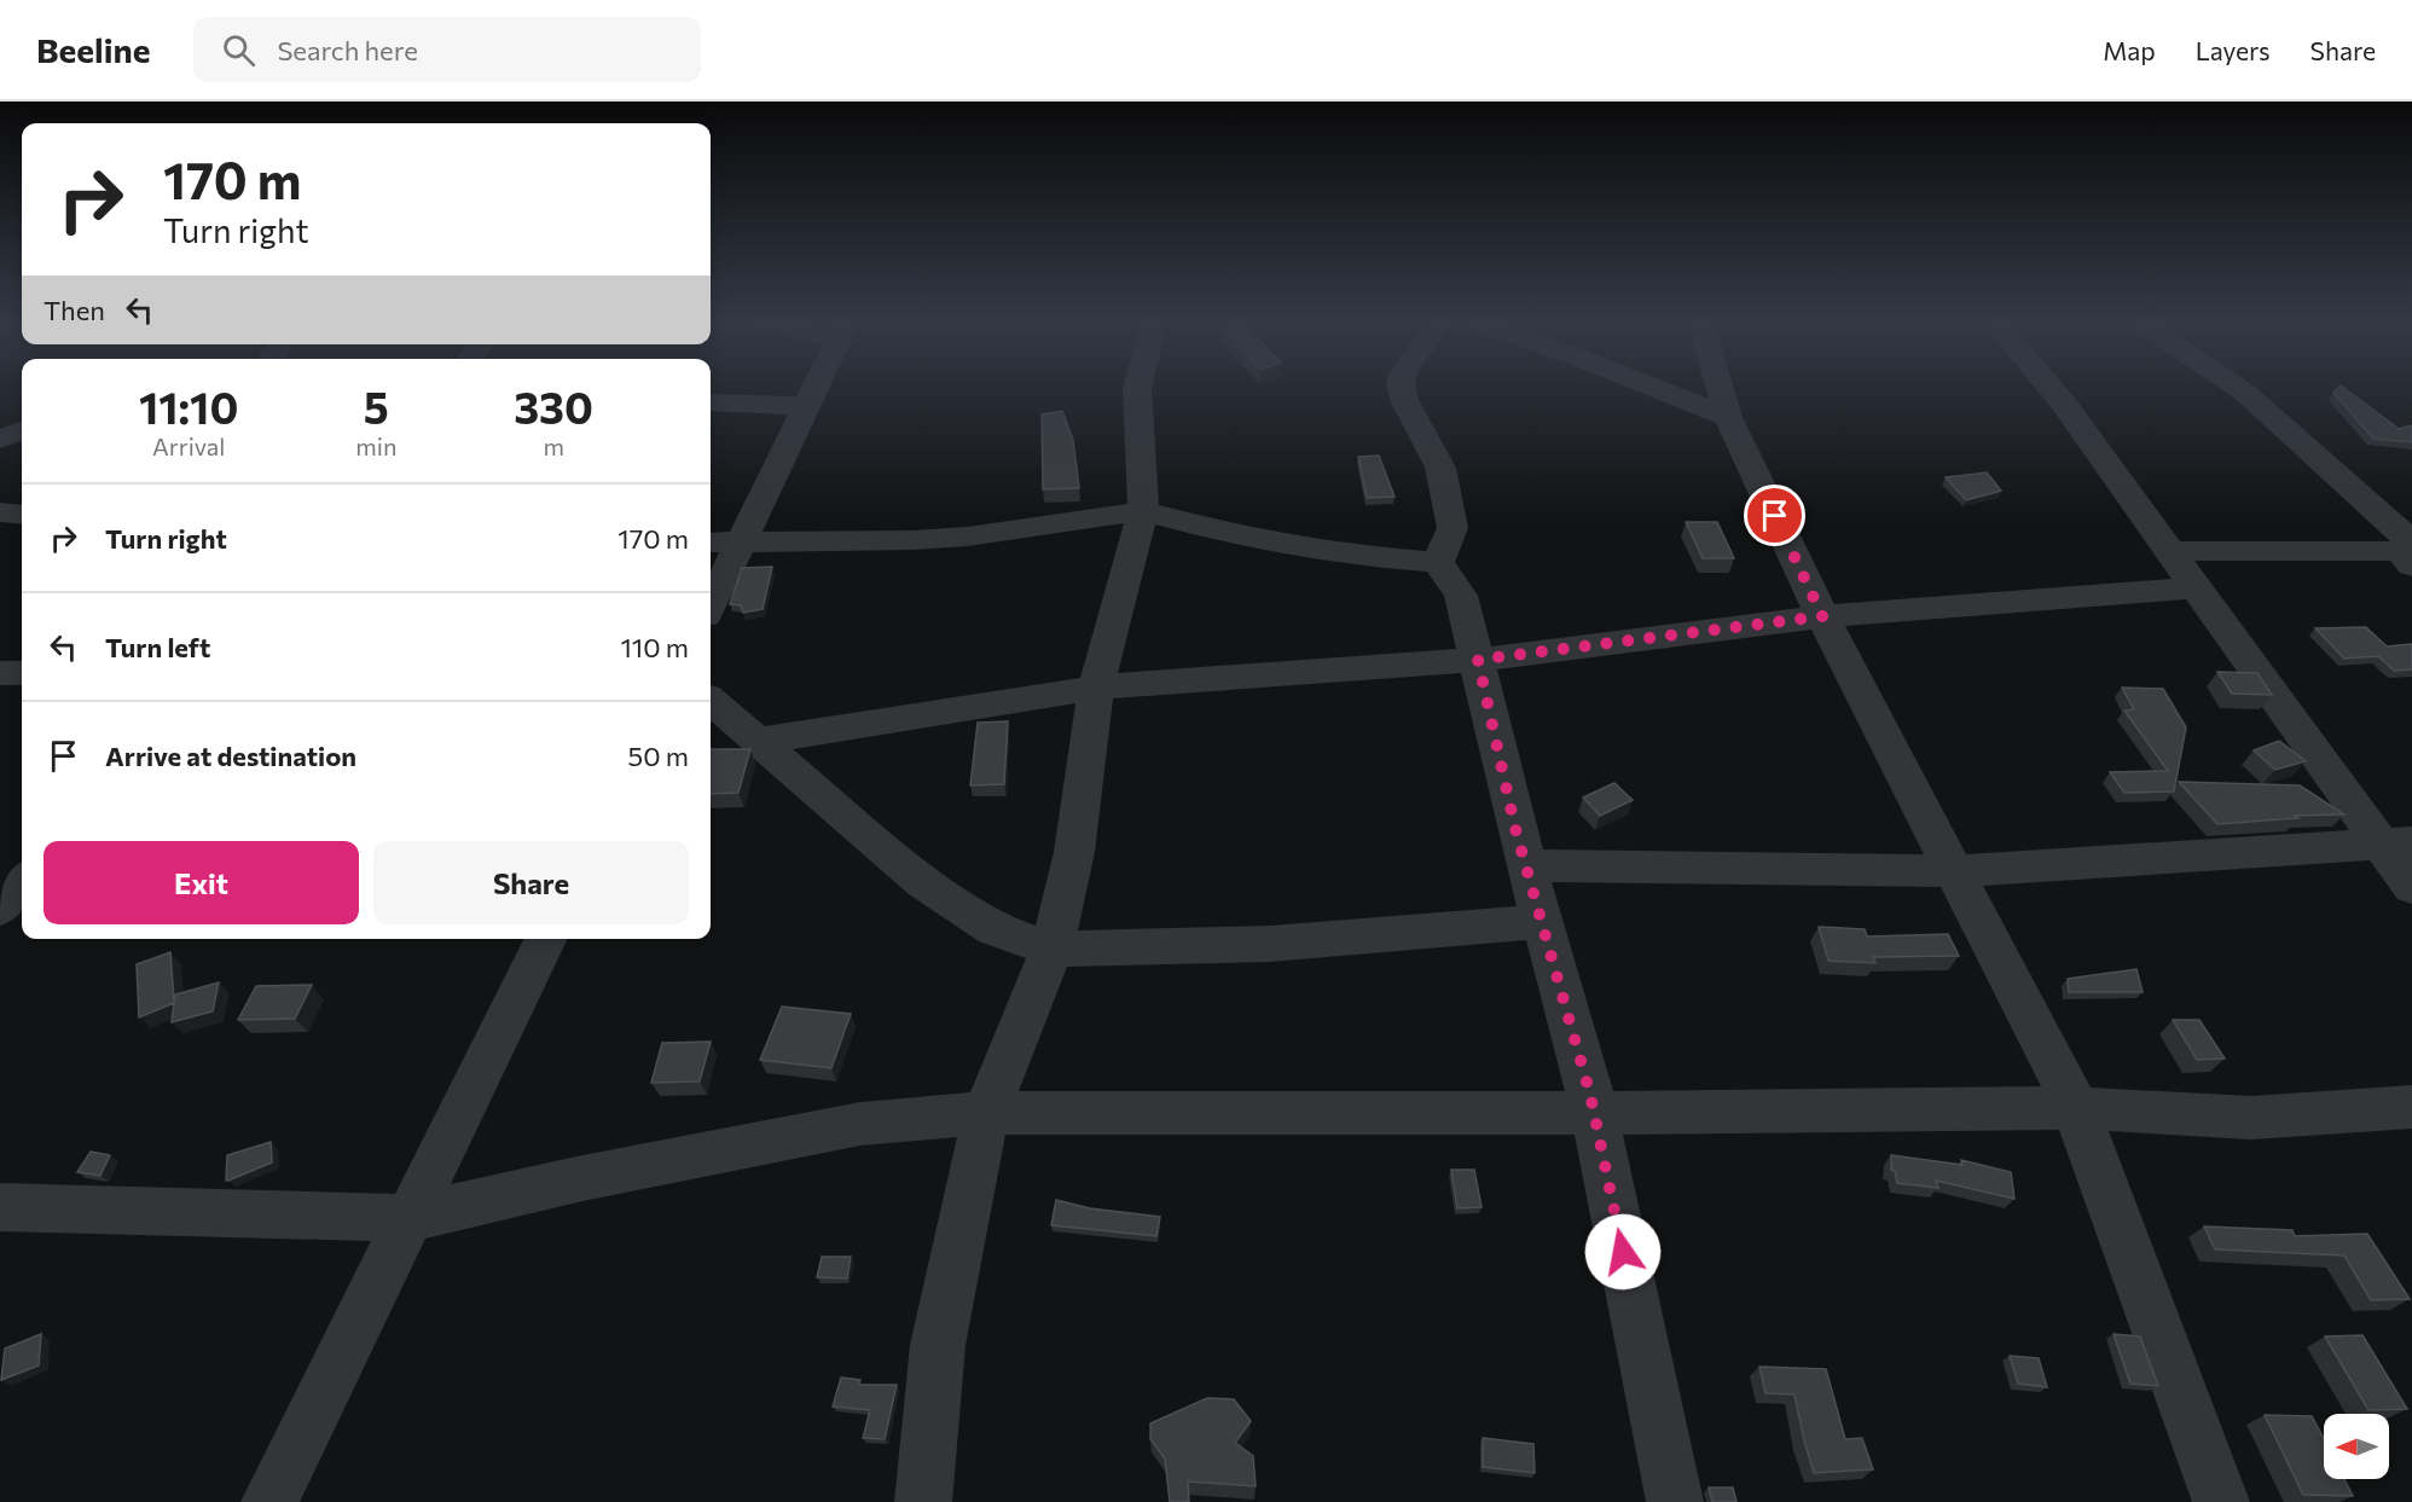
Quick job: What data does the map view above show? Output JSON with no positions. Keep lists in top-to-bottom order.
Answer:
{
  "north": "left",
  "page": {
    "header": "Beeline",
    "search": "Search here",
    "nav": ["Map", "Layers", "Share"],
    "turn": ["170 m", "Turn right"],
    "then": "Then",
    "eta": [
      "11:10",
      "Arrival",
      "5",
      "min",
      "330",
      "m"
    ],
    "list": [
      {
        "name": "Turn right",
        "value": "170 m"
      },
      {
        "name": "Turn left",
        "value": "110 m"
      },
      {
        "name": "Arrive at destination",
        "value": "50 m"
      }
    ],
    "buttons": ["Exit", "Share"]
  }
}
